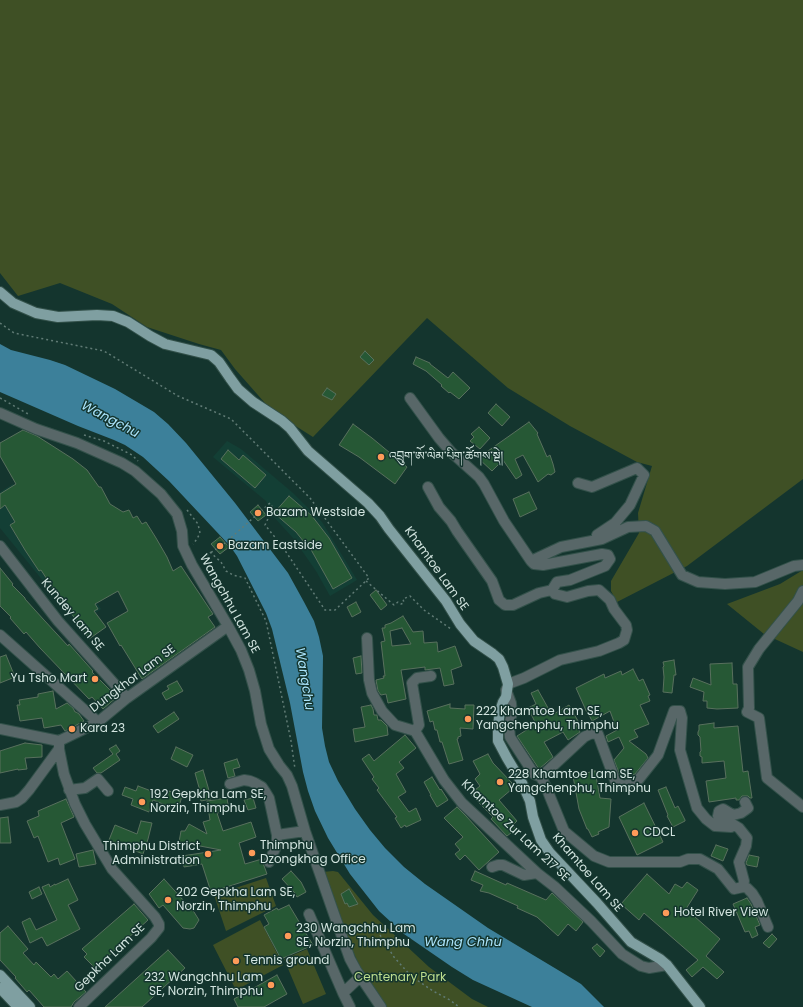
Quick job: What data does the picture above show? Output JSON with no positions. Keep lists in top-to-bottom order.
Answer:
{
  "streets": {
    "main road": ["Khamtoe Lam SE"],
    "street": [
      "Wangchhu Lam SE",
      "Kundey Lam SE",
      "Dungkhor Lam SE",
      "Khamtoe Zur Lam 217 SE",
      "Gepkha Lam SE"
    ]
  },
  "crossings": [
    ["Khamtoe Lam SE", "Khamtoe Zur Lam 217 SE"],
    ["Wangchhu Lam SE", "Dungkhor Lam SE"],
    ["Kundey Lam SE", "Dungkhor Lam SE"],
    ["Dungkhor Lam SE", "Gepkha Lam SE"]
  ],
  "water": ["Wangchu", "Wang Chhu"],
  "parks": ["Centenary Park"],
  "places": [
    "འབྲུག་ཨོ་ལིམ་པིག་ཚོགས་སྡེ།",
    "Bazam Westside",
    "Bazam Eastside",
    "Yu Tsho Mart",
    "222 Khamtoe Lam SE, Yangchenphu, Thimphu",
    "Kara 23",
    "228 Khamtoe Lam SE, Yangchenphu, Thimphu",
    "192 Gepkha Lam SE, Norzin, Thimphu",
    "CDCL",
    "Thimphu Dzongkhag Office",
    "Thimphu District Administration",
    "202 Gepkha Lam SE, Norzin, Thimphu",
    "Hotel River View",
    "230 Wangchhu Lam SE, Norzin, Thimphu",
    "Tennis ground",
    "232 Wangchhu Lam SE, Norzin, Thimphu"
  ]
}
